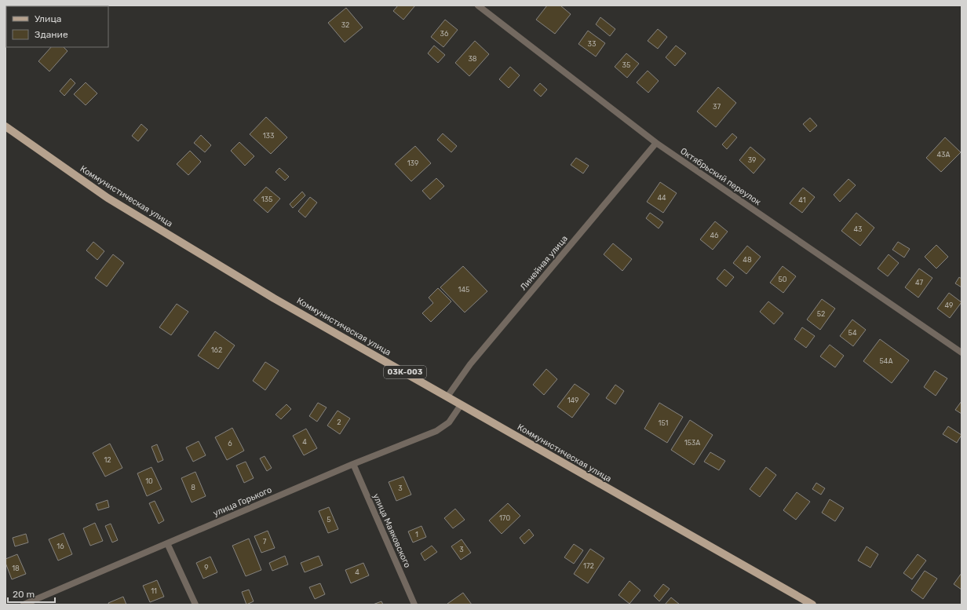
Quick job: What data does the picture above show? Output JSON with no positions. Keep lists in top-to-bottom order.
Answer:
{
  "streets": {
    "main road": ["Коммунистическая улица", "03К-003"],
    "street": [
      "Октябрьский переулок",
      "Линейная улица",
      "улица Горького",
      "улица Маяковского"
    ]
  },
  "crossings": [
    ["Октябрьский переулок", "Линейная улица"],
    ["Коммунистическая улица", "Линейная улица"],
    ["Коммунистическая улица", "улица Горького"],
    ["улица Горького", "улица Маяковского"]
  ],
  "house_numbers": [
    "32",
    "36",
    "33",
    "38",
    "35",
    "37",
    "133",
    "43А",
    "39",
    "139",
    "44",
    "135",
    "41",
    "43",
    "46",
    "48",
    "50",
    "47",
    "145",
    "49",
    "52",
    "54",
    "162",
    "54А",
    "149",
    "2",
    "151",
    "4",
    "153А",
    "6",
    "12",
    "10",
    "8",
    "3",
    "170",
    "5",
    "1",
    "7",
    "16",
    "3",
    "172",
    "9",
    "18",
    "4",
    "11"
  ],
  "legend": ["Улица", "Здание"],
  "scale_bar": "20 m"
}
